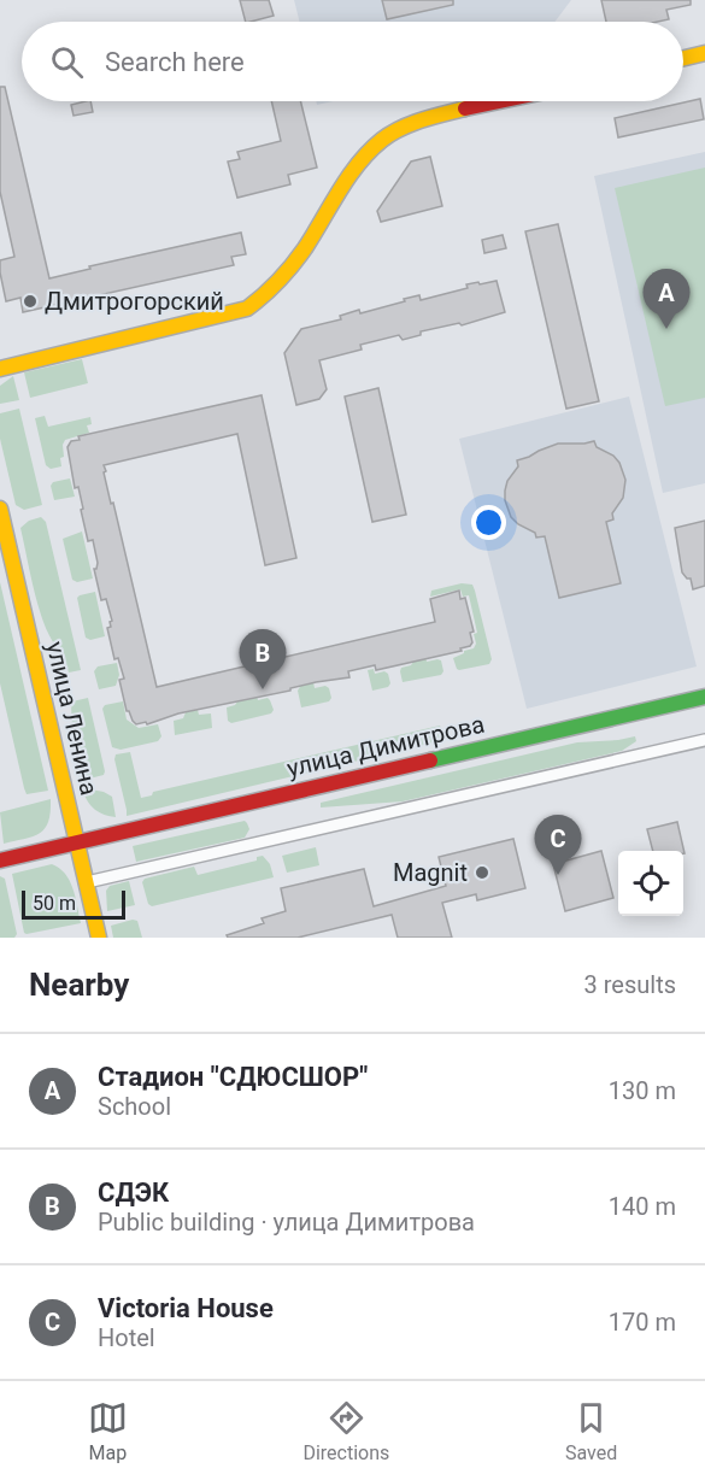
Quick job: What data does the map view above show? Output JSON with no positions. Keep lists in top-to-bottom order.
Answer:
{
  "streets": {
    "main road": ["улица Ленина", "улица Димитрова"]
  },
  "crossings": [
    ["улица Ленина", "улица Димитрова"]
  ],
  "places": ["Дмитрогорский", "Magnit"],
  "scale_bar": "50 m",
  "page": {
    "search": "Search here",
    "pins": ["A", "B", "C"],
    "scale": "50 m",
    "heading": ["Nearby", "3 results"],
    "list": [
      {
        "mark": "A",
        "name": "Стадион \"СДЮСШОР\"",
        "note": "School",
        "value": "130 m"
      },
      {
        "mark": "B",
        "name": "СДЭК",
        "note": "Public building · улица Димитрова",
        "value": "140 m"
      },
      {
        "mark": "C",
        "name": "Victoria House",
        "note": "Hotel",
        "value": "170 m"
      }
    ],
    "nav": ["Map", "Directions", "Saved"]
  }
}
